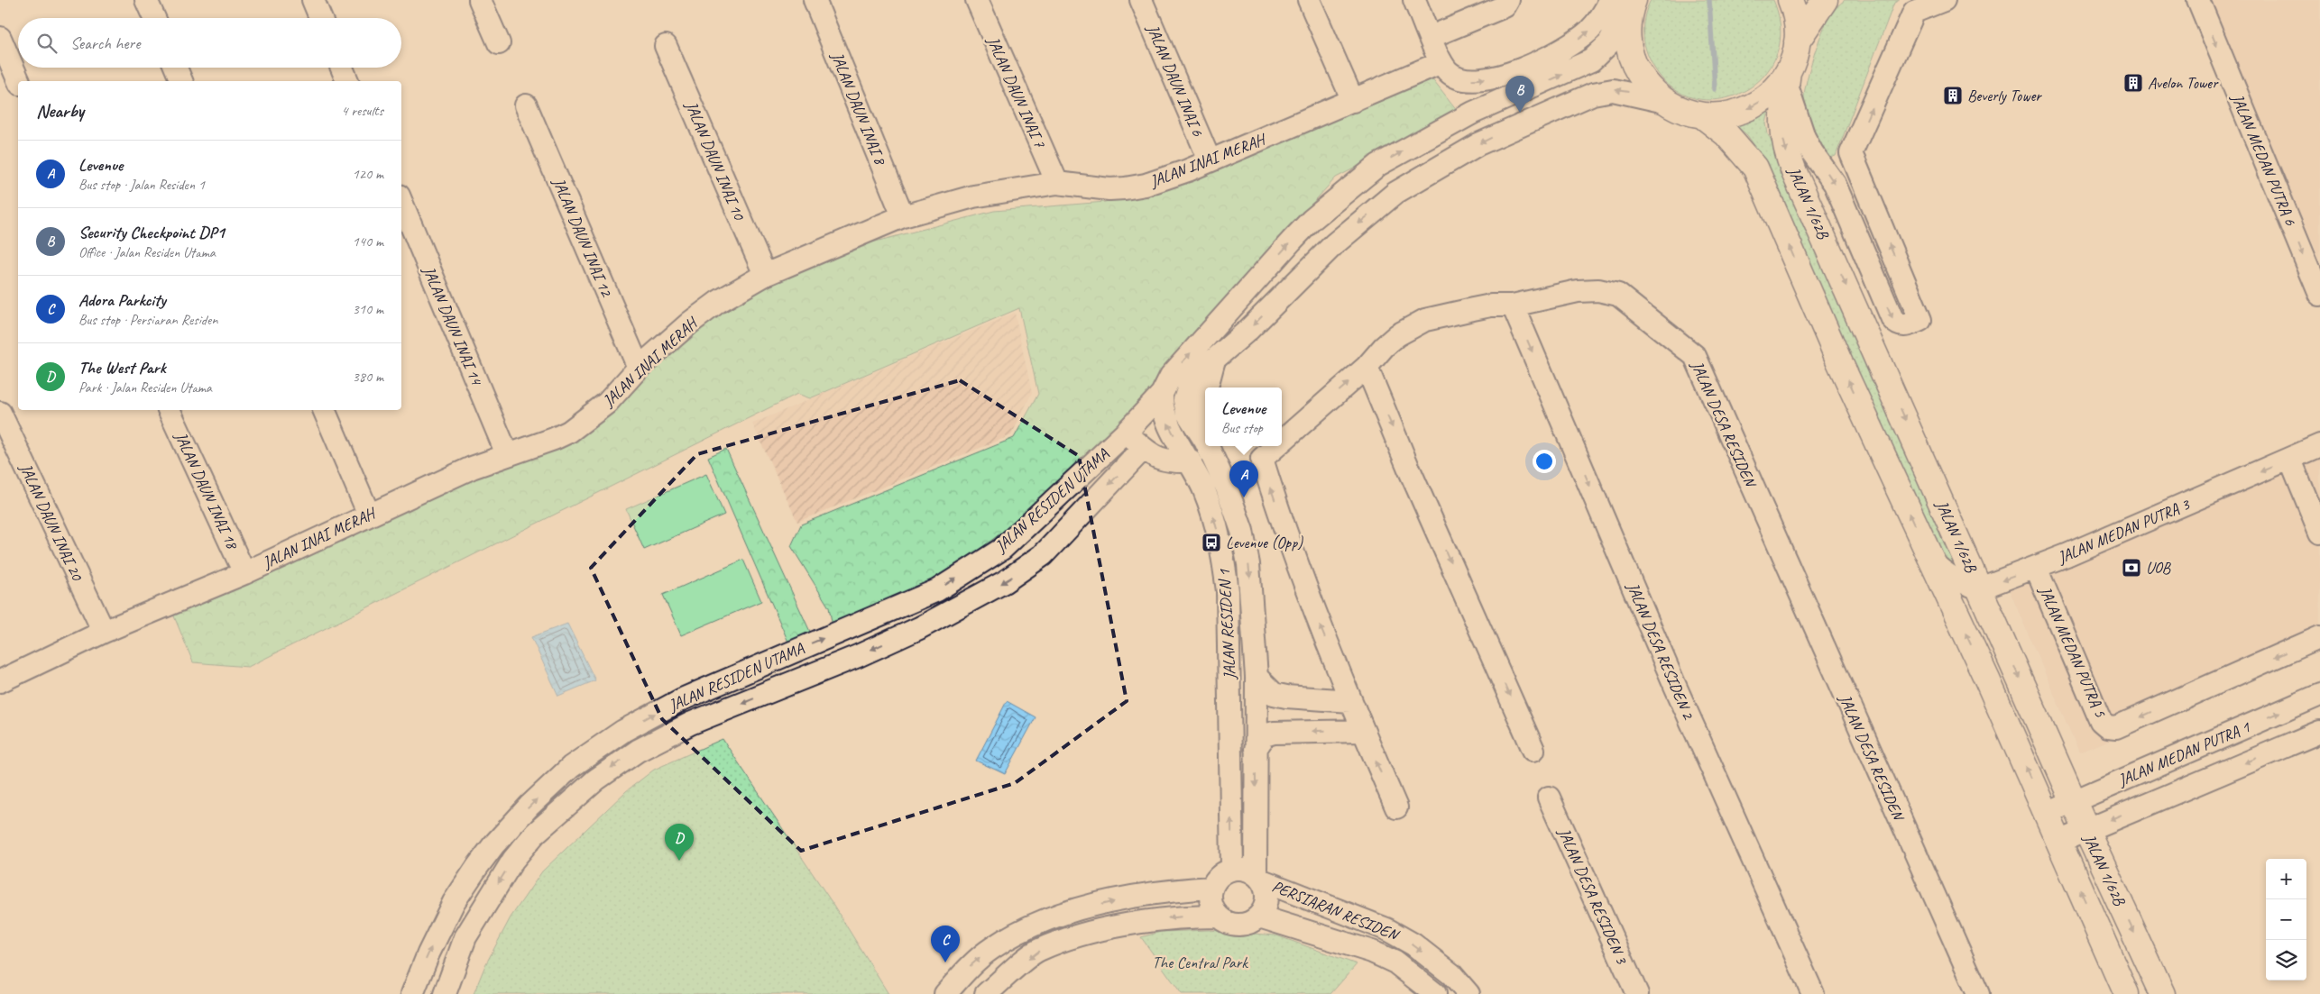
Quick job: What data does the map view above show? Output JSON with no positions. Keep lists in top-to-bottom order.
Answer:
{
  "streets": {
    "main road": ["JALAN 1/62B"],
    "street": [
      "JALAN DAUN INAI 6",
      "JALAN DAUN INAI 7",
      "JALAN DAUN INAI 8",
      "JALAN MEDAN PUTRA 6",
      "JALAN DAUN INAI 10",
      "JALAN INAI MERAH",
      "JALAN DAUN INAI 12",
      "JALAN DAUN INAI 14",
      "JALAN DESA RESIDEN",
      "JALAN DAUN INAI 18",
      "JALAN RESIDEN UTAMA",
      "JALAN DAUN INAI 20",
      "JALAN MEDAN PUTRA 3",
      "JALAN RESIDEN 1",
      "JALAN DESA RESIDEN 2",
      "JALAN MEDAN PUTRA 5",
      "JALAN MEDAN PUTRA 1",
      "JALAN DESA RESIDEN 3",
      "PERSIARAN RESIDEN"
    ]
  },
  "crossings": [
    ["JALAN DAUN INAI 6", "JALAN INAI MERAH"],
    ["JALAN DAUN INAI 7", "JALAN INAI MERAH"],
    ["JALAN DAUN INAI 8", "JALAN INAI MERAH"],
    ["JALAN DAUN INAI 10", "JALAN INAI MERAH"],
    ["JALAN INAI MERAH", "JALAN DAUN INAI 12"],
    ["JALAN INAI MERAH", "JALAN DAUN INAI 14"],
    ["JALAN INAI MERAH", "JALAN DAUN INAI 18"],
    ["JALAN INAI MERAH", "JALAN DAUN INAI 20"],
    ["JALAN 1/62B", "JALAN MEDAN PUTRA 3"],
    ["JALAN 1/62B", "JALAN MEDAN PUTRA 1"],
    ["JALAN DESA RESIDEN", "JALAN DESA RESIDEN 2"],
    ["JALAN RESIDEN UTAMA", "JALAN RESIDEN 1"],
    ["JALAN MEDAN PUTRA 3", "JALAN MEDAN PUTRA 5"],
    ["JALAN RESIDEN 1", "PERSIARAN RESIDEN"]
  ],
  "one_way": ["JALAN MEDAN PUTRA 6", "JALAN MEDAN PUTRA 3"],
  "parks": ["The Central Park"],
  "places": {
    "building": ["Avelon Tower", "Beverly Tower"],
    "bus stop": ["Levenue (Opp)"],
    "bank": ["UOB"]
  },
  "page": {
    "search": "Search here",
    "pins": [
      "B",
      "A",
      "D",
      "C"
    ],
    "heading": ["Nearby", "4 results"],
    "list": [
      {
        "mark": "A",
        "name": "Levenue",
        "note": "Bus stop · Jalan Residen 1",
        "value": "120 m"
      },
      {
        "mark": "B",
        "name": "Security Checkpoint DP1",
        "note": "Office · Jalan Residen Utama",
        "value": "140 m"
      },
      {
        "mark": "C",
        "name": "Adora Parkcity",
        "note": "Bus stop · Persiaran Residen",
        "value": "310 m"
      },
      {
        "mark": "D",
        "name": "The West Park",
        "note": "Park · Jalan Residen Utama",
        "value": "380 m"
      }
    ],
    "popup": ["Levenue", "Bus stop"],
    "map_buttons": ["+", "−"]
  }
}
